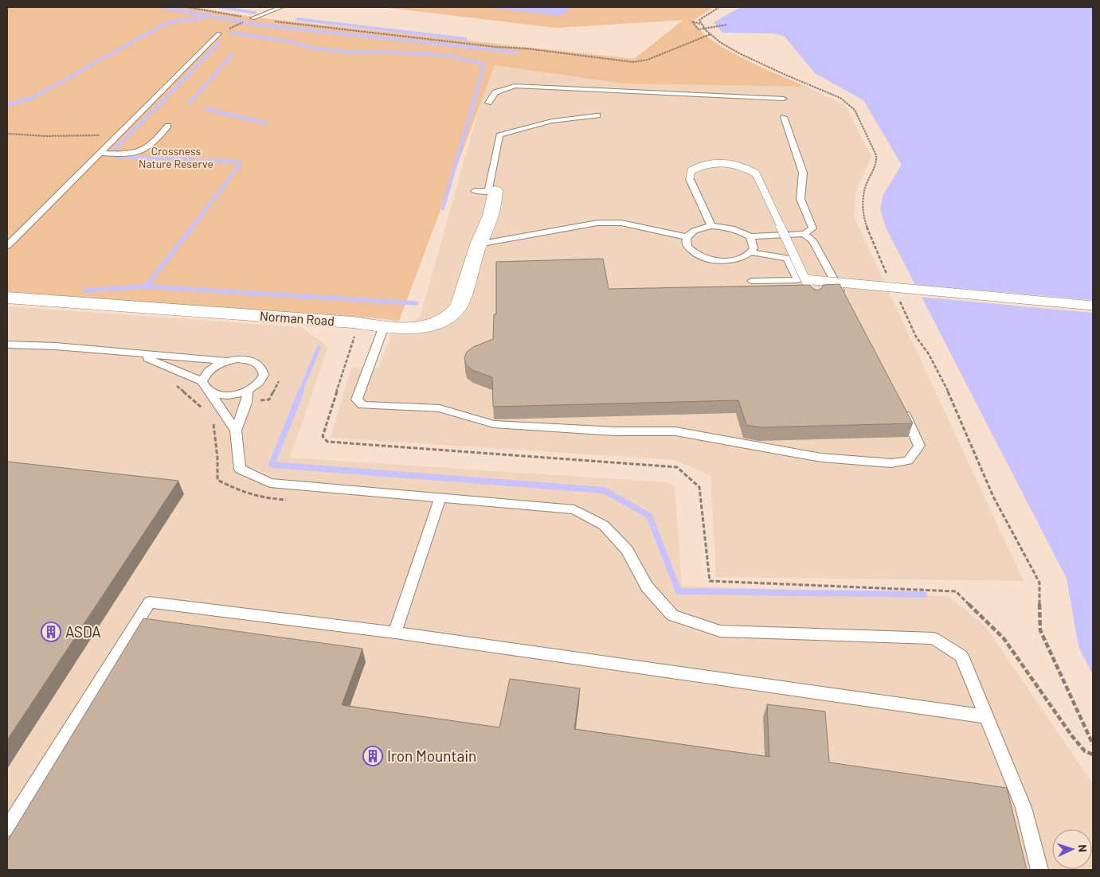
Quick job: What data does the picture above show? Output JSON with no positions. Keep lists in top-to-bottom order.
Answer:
{
  "streets": {
    "street": ["Norman Road"]
  },
  "parks": ["Crossness Nature Reserve"],
  "places": {
    "building": ["ASDA", "Iron Mountain"]
  },
  "north": "right"
}
